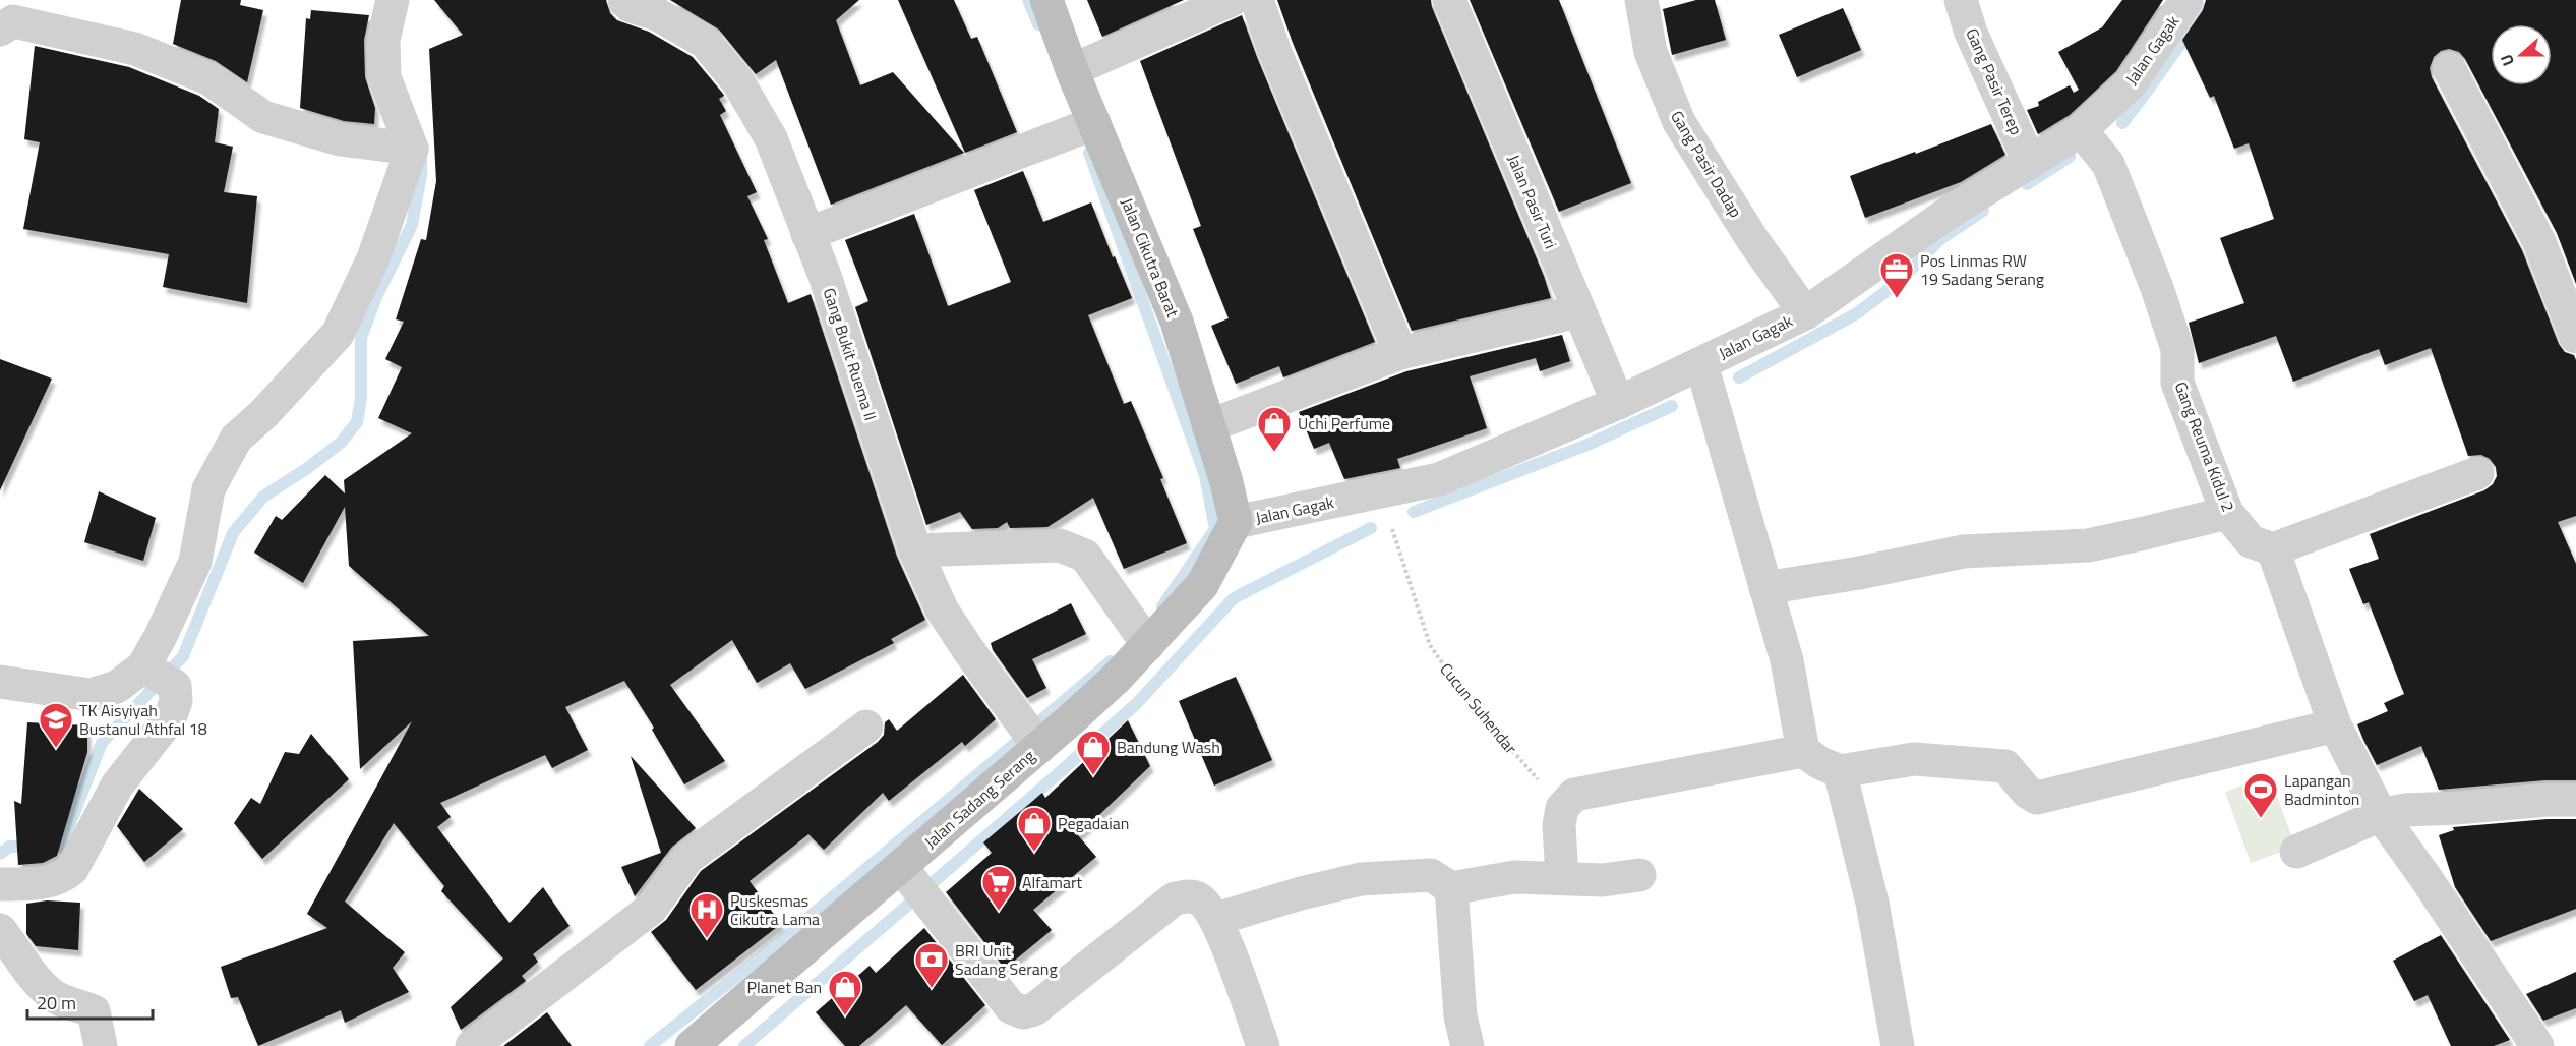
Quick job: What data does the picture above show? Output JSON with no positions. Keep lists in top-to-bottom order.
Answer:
{
  "streets": {
    "main road": ["Jalan Cikutra Barat", "Jalan Sadang Serang"],
    "street": [
      "Jalan Gagak",
      "Gang Pasir Terep",
      "Gang Pasir Dadap",
      "Jalan Pasir Turi",
      "Gang Bukit Ruema II",
      "Gang Reuma Kidul 2"
    ],
    "path": ["Cucun Suhendar"]
  },
  "crossings": [
    ["Jalan Gagak", "Gang Pasir Terep"],
    ["Jalan Gagak", "Gang Pasir Dadap"],
    ["Jalan Gagak", "Jalan Pasir Turi"],
    ["Jalan Gagak", "Jalan Cikutra Barat"],
    ["Jalan Gagak", "Gang Reuma Kidul 2"],
    ["Jalan Gagak", "Cucun Suhendar"],
    ["Jalan Gagak", "Jalan Sadang Serang"],
    ["Jalan Cikutra Barat", "Jalan Sadang Serang"],
    ["Gang Bukit Ruema II", "Jalan Sadang Serang"]
  ],
  "places": {
    "office": ["Pos Linmas RW 19 Sadang Serang"],
    "shop": [
      "Uchi Perfume",
      "Bandung Wash",
      "Pegadaian",
      "Planet Ban"
    ],
    "school or university": ["TK Aisyiyah Bustanul Athfal 18"],
    "sports": ["Lapangan Badminton"],
    "supermarket": ["Alfamart"],
    "hospital": ["Puskesmas Cikutra Lama"],
    "bank": ["BRI Unit Sadang Serang"]
  },
  "scale_bar": "20 m",
  "north": "left"
}
